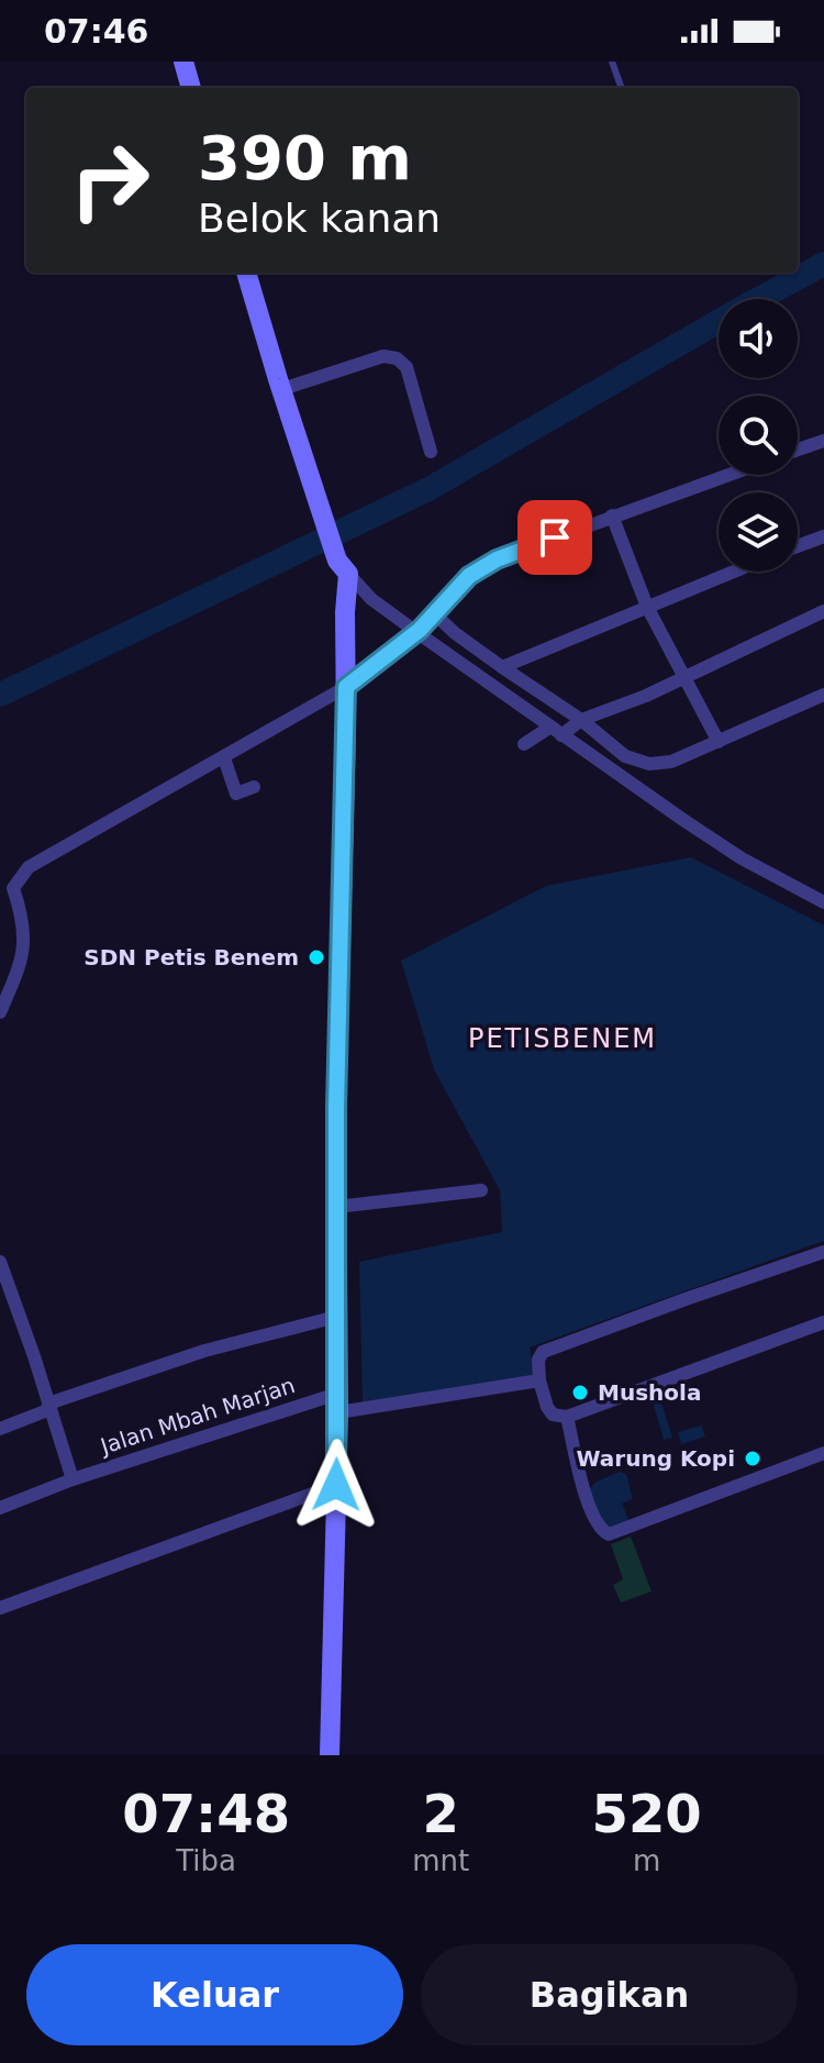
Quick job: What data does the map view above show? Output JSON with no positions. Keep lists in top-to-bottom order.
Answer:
{
  "streets": {
    "street": ["Jalan Mbah Marjan"]
  },
  "districts": ["PETISBENEM"],
  "places": ["SDN Petis Benem", "Mushola", "Warung Kopi"],
  "page": {
    "status": "07:46",
    "turn": ["390 m", "Belok kanan"],
    "eta": [
      "07:48",
      "Tiba",
      "2",
      "mnt",
      "520",
      "m"
    ],
    "buttons": ["Keluar", "Bagikan"]
  }
}
